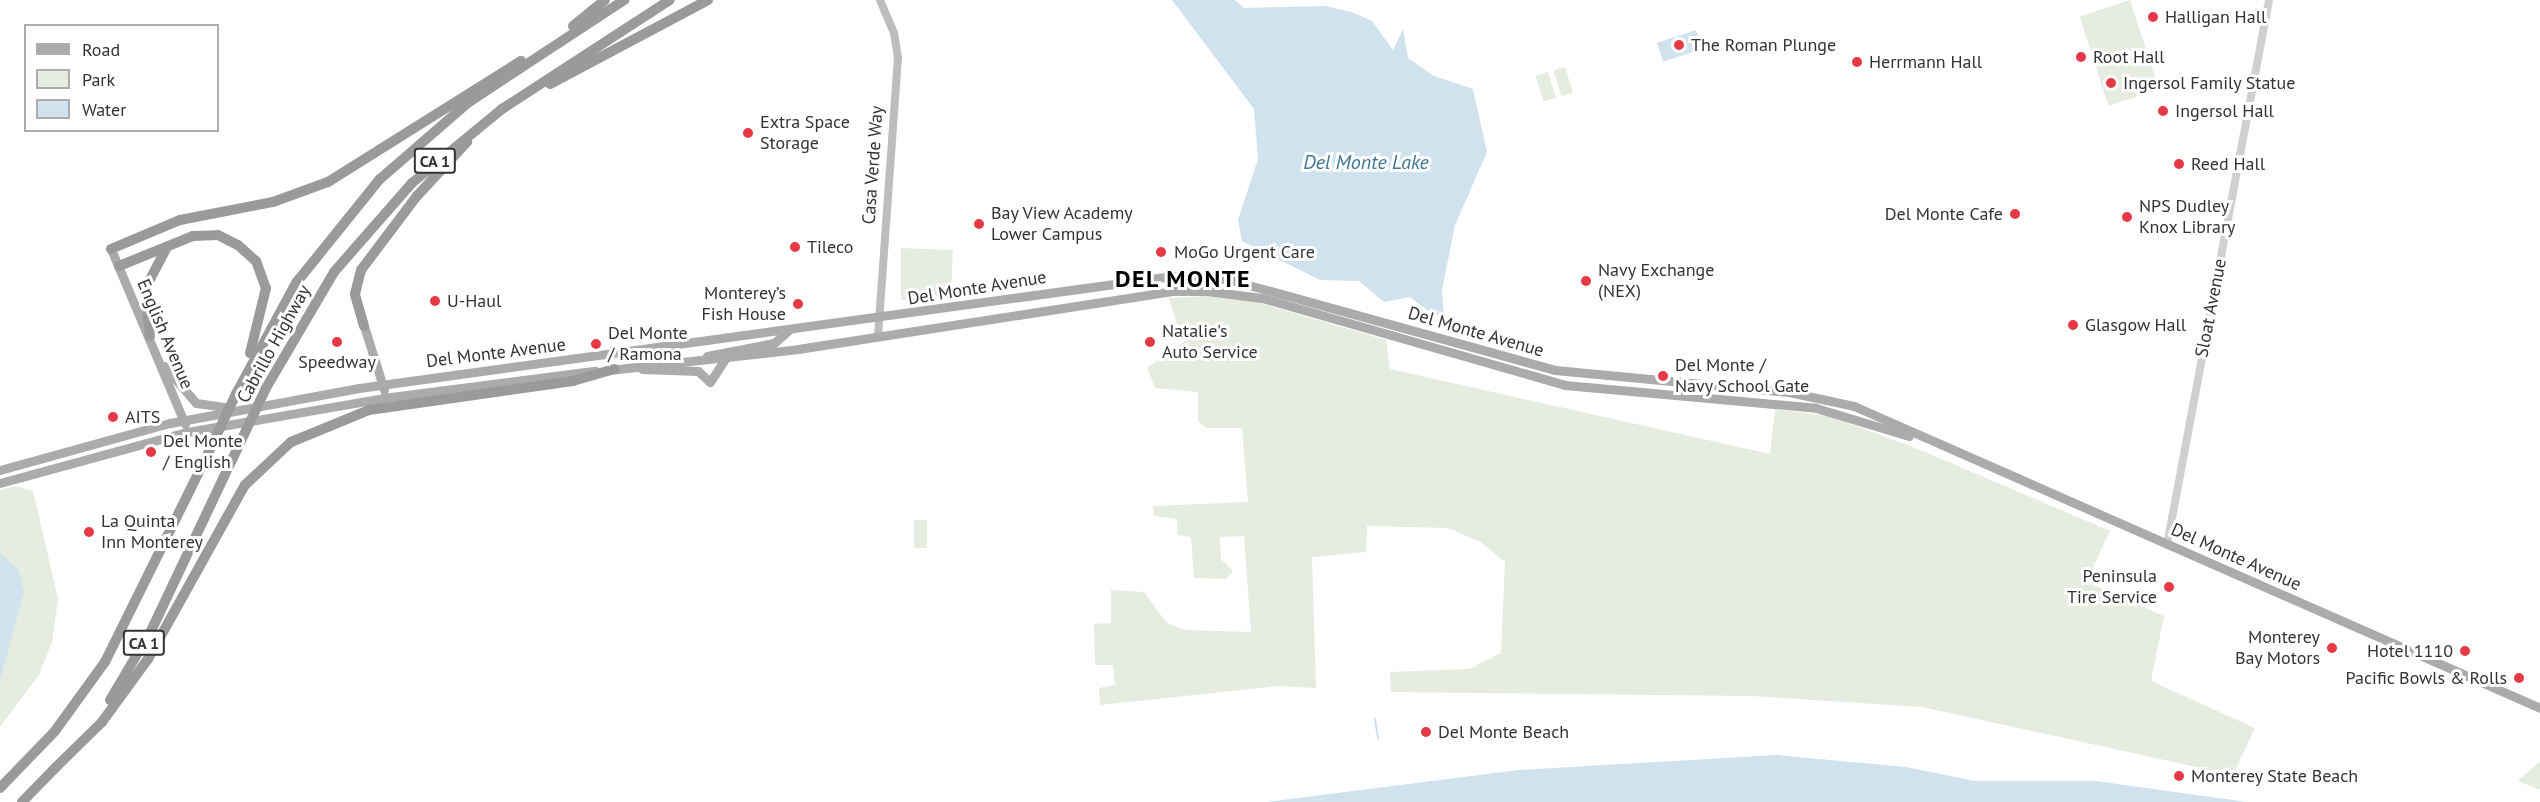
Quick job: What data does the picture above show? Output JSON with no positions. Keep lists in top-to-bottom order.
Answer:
{
  "streets": {
    "highway": ["CA 1", "Cabrillo Highway"],
    "main road": ["Casa Verde Way", "Del Monte Avenue", "English Avenue"],
    "street": ["Sloat Avenue"]
  },
  "crossings": [
    ["Casa Verde Way", "Del Monte Avenue"],
    ["Del Monte Avenue", "Sloat Avenue"],
    ["Del Monte Avenue", "English Avenue"]
  ],
  "districts": ["DEL MONTE"],
  "water": ["Del Monte Lake"],
  "places": [
    "Halligan Hall",
    "The Roman Plunge",
    "Root Hall",
    "Herrmann Hall",
    "Ingersol Family Statue",
    "Ingersol Hall",
    "Extra Space Storage",
    "Reed Hall",
    "Del Monte Cafe",
    "NPS Dudley Knox Library",
    "Bay View Academy Lower Campus",
    "Tileco",
    "MoGo Urgent Care",
    "Navy Exchange (NEX)",
    "U-Haul",
    "Monterey’s Fish House",
    "Glasgow Hall",
    "Speedway",
    "Natalie's Auto Service",
    "Del Monte / Ramona",
    "Del Monte / Navy School Gate",
    "AITS",
    "Del Monte / English",
    "La Quinta Inn Monterey",
    "Peninsula Tire Service",
    "Monterey Bay Motors",
    "Hotel 1110",
    "Pacific Bowls & Rolls",
    "Del Monte Beach",
    "Monterey State Beach"
  ],
  "legend": ["Road", "Park", "Water"]
}
